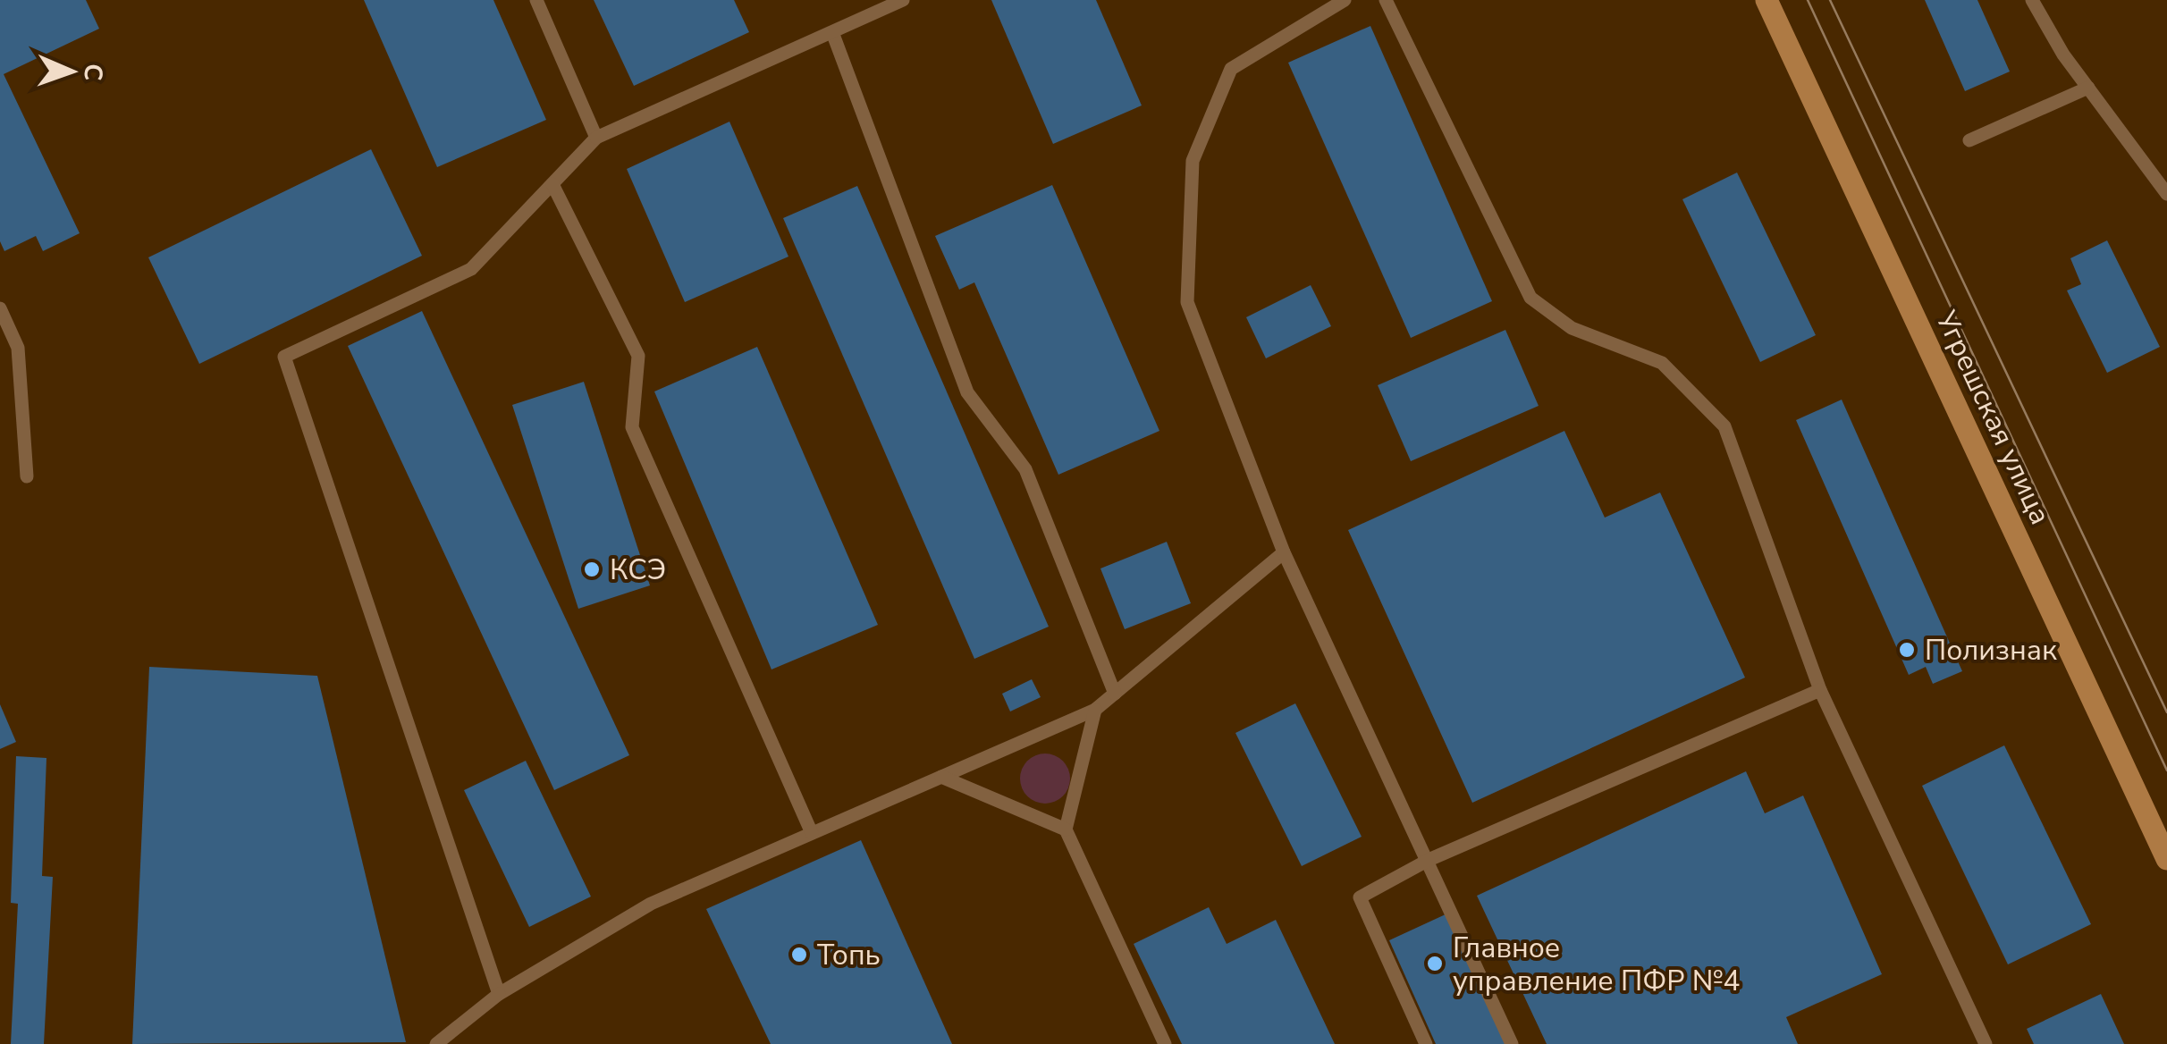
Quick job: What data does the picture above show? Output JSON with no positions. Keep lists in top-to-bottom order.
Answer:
{
  "streets": {
    "street": ["Угрешская улица"]
  },
  "places": [
    "КСЭ",
    "Полизнак",
    "Топь",
    "Главное управление ПФР №4"
  ],
  "north": "right"
}
